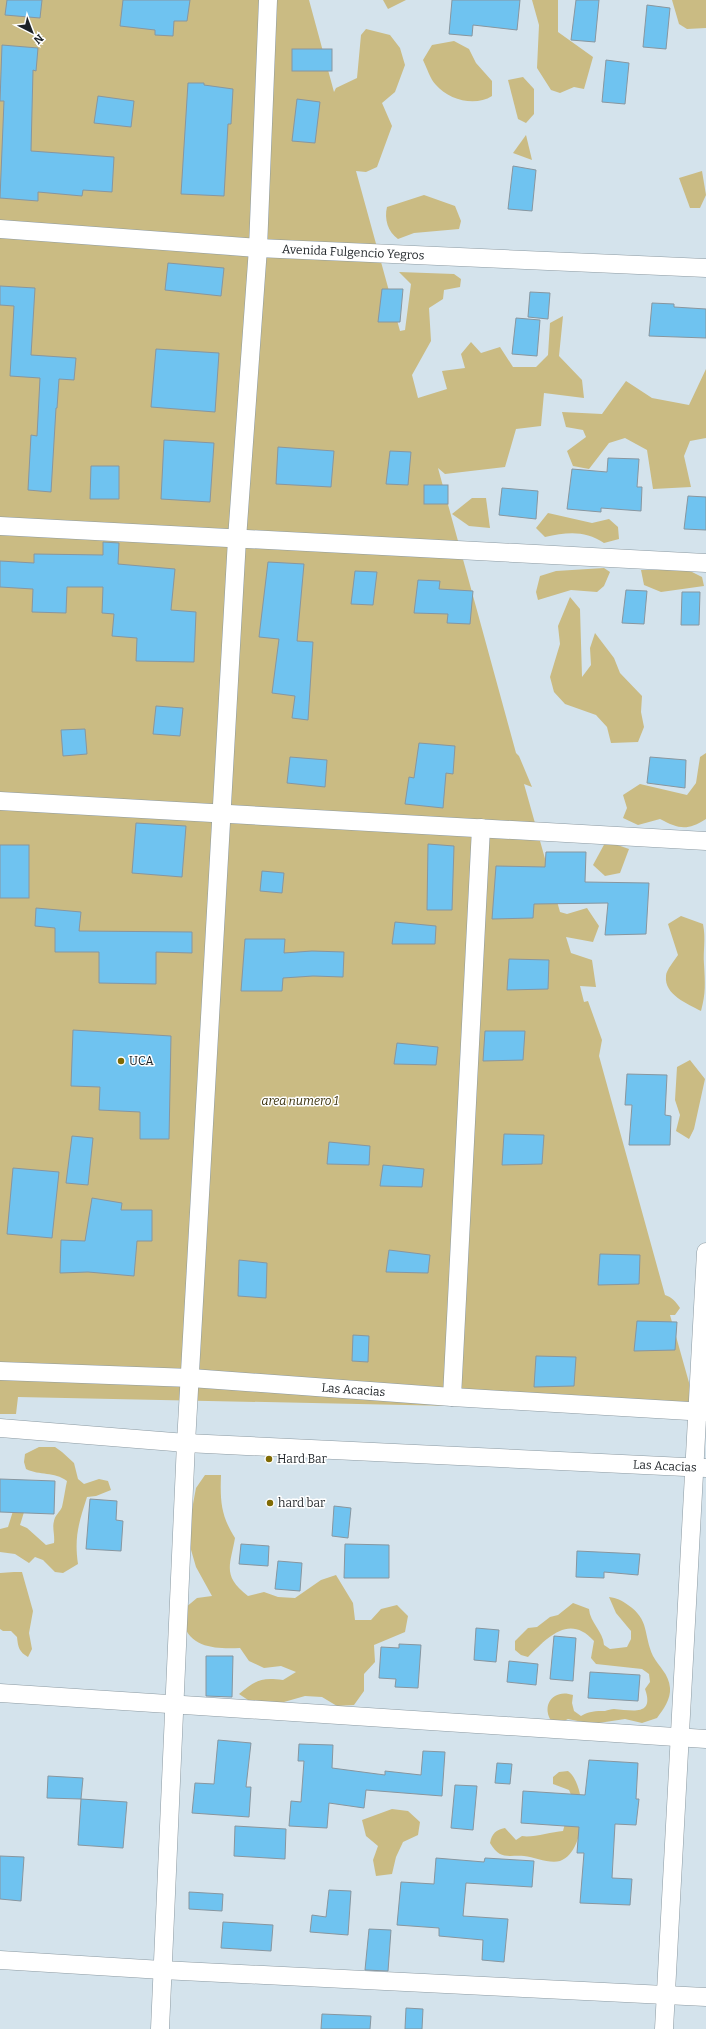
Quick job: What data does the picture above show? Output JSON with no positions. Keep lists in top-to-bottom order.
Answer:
{
  "streets": {
    "street": ["Avenida Fulgencio Yegros", "Las Acacias"]
  },
  "parks": ["area numero 1"],
  "places": ["UCA", "Hard Bar", "hard bar"],
  "north": "bottom right"
}
